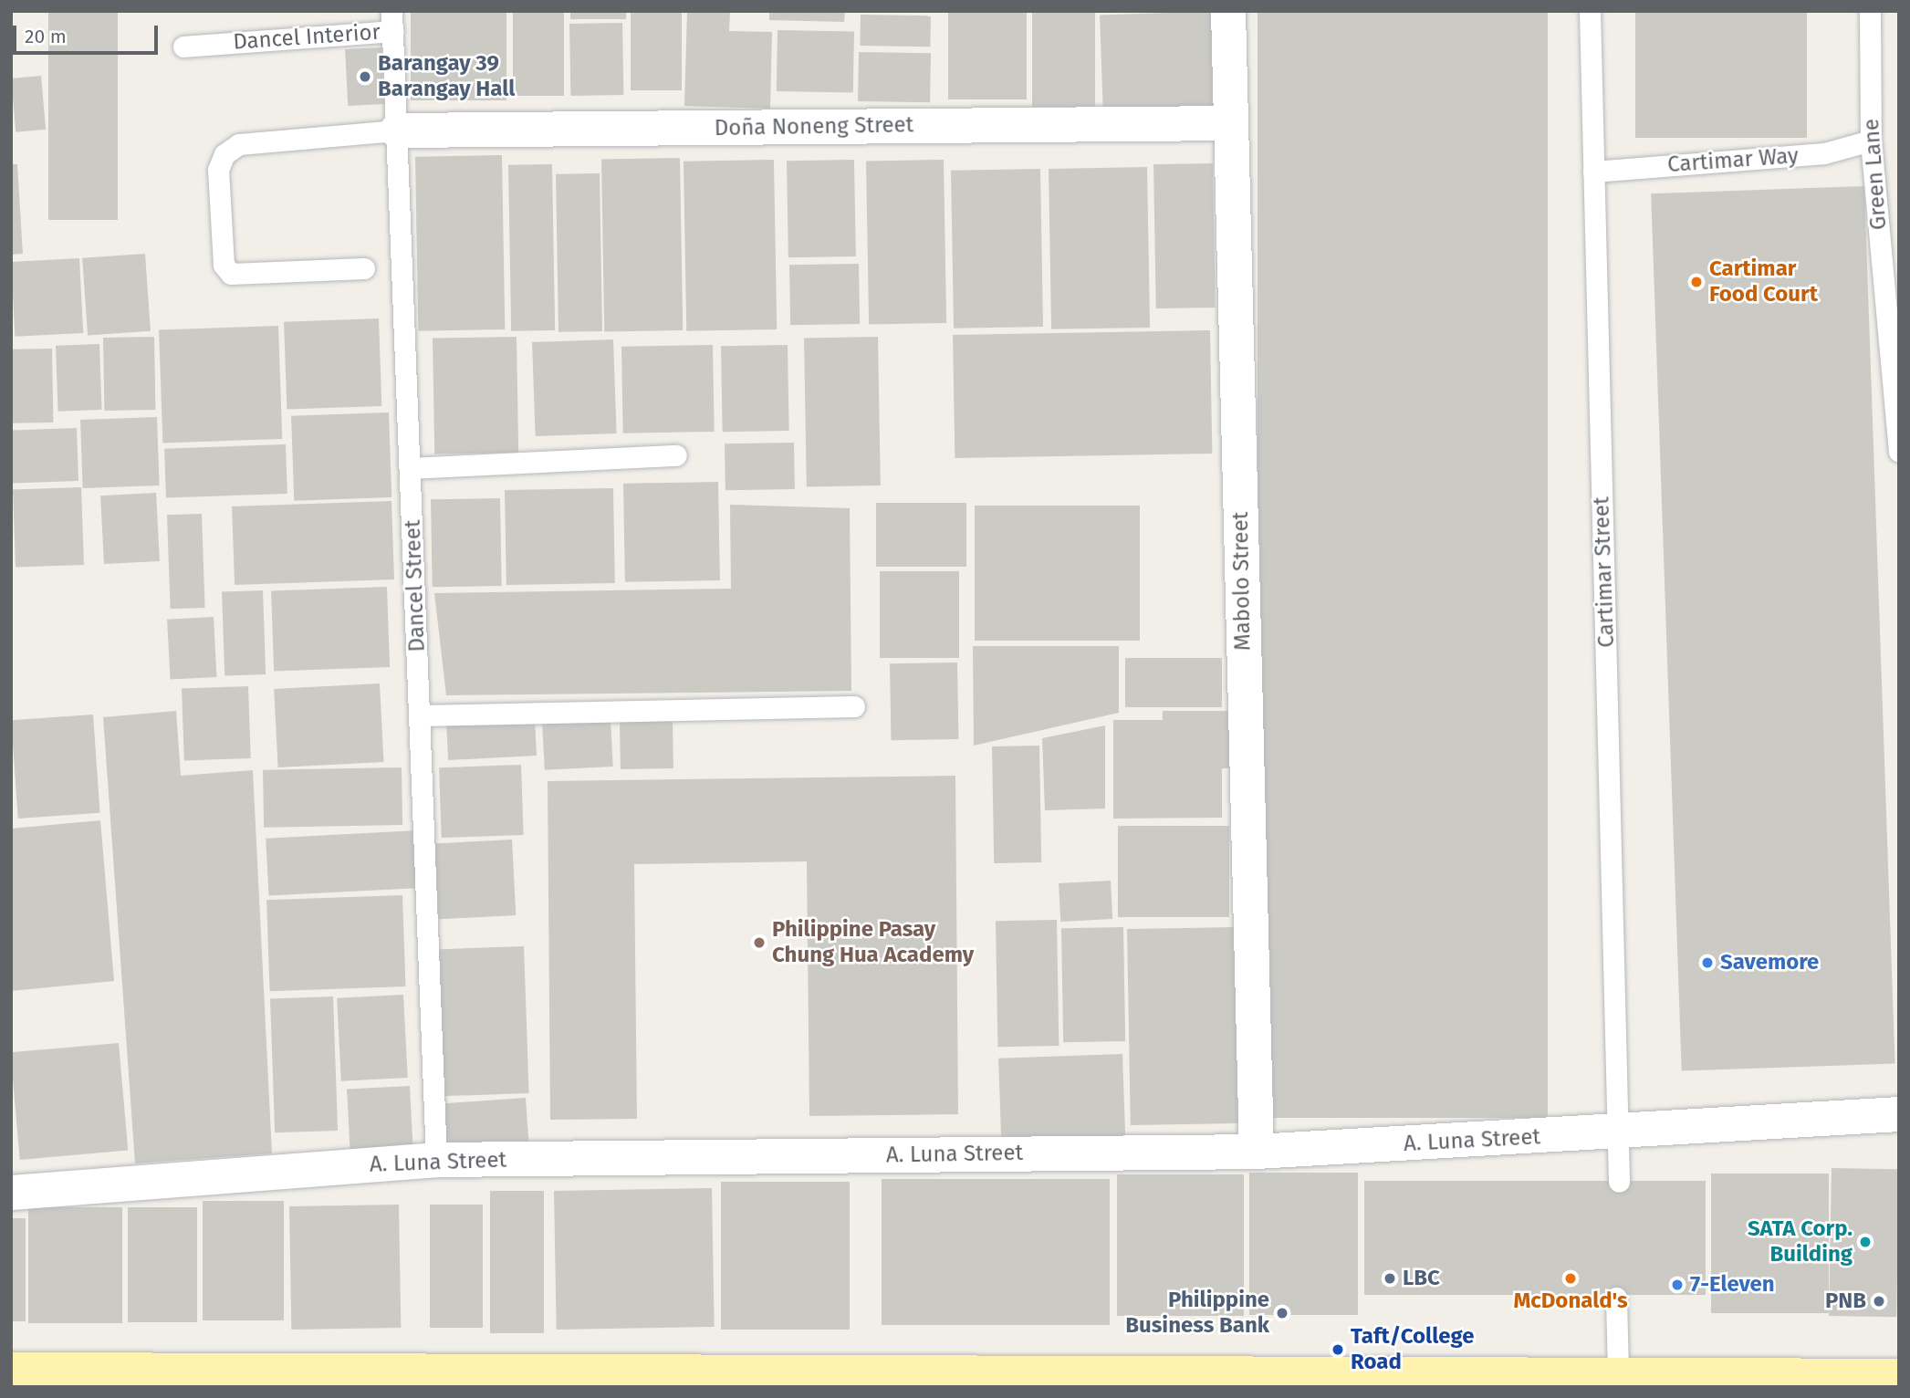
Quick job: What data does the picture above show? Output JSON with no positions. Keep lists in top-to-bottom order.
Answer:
{
  "streets": {
    "street": ["Doña Noneng Street", "Mabolo Street", "A. Luna Street"],
    "lane": [
      "Dancel Interior",
      "Cartimar Way",
      "Green Lane",
      "Cartimar Street",
      "Dancel Street"
    ]
  },
  "crossings": [
    ["Dancel Interior", "Dancel Street"],
    ["Doña Noneng Street", "Mabolo Street"],
    ["Doña Noneng Street", "Dancel Street"],
    ["Cartimar Way", "Green Lane"],
    ["Cartimar Way", "Cartimar Street"],
    ["Cartimar Street", "A. Luna Street"],
    ["Mabolo Street", "A. Luna Street"],
    ["Dancel Street", "A. Luna Street"]
  ],
  "places": [
    "Barangay 39 Barangay Hall",
    "Cartimar Food Court",
    "Philippine Pasay Chung Hua Academy",
    "Savemore",
    "SATA Corp. Building",
    "LBC",
    "McDonald's",
    "7-Eleven",
    "PNB",
    "Philippine Business Bank",
    "Taft/College Road"
  ],
  "scale_bar": "20 m"
}
